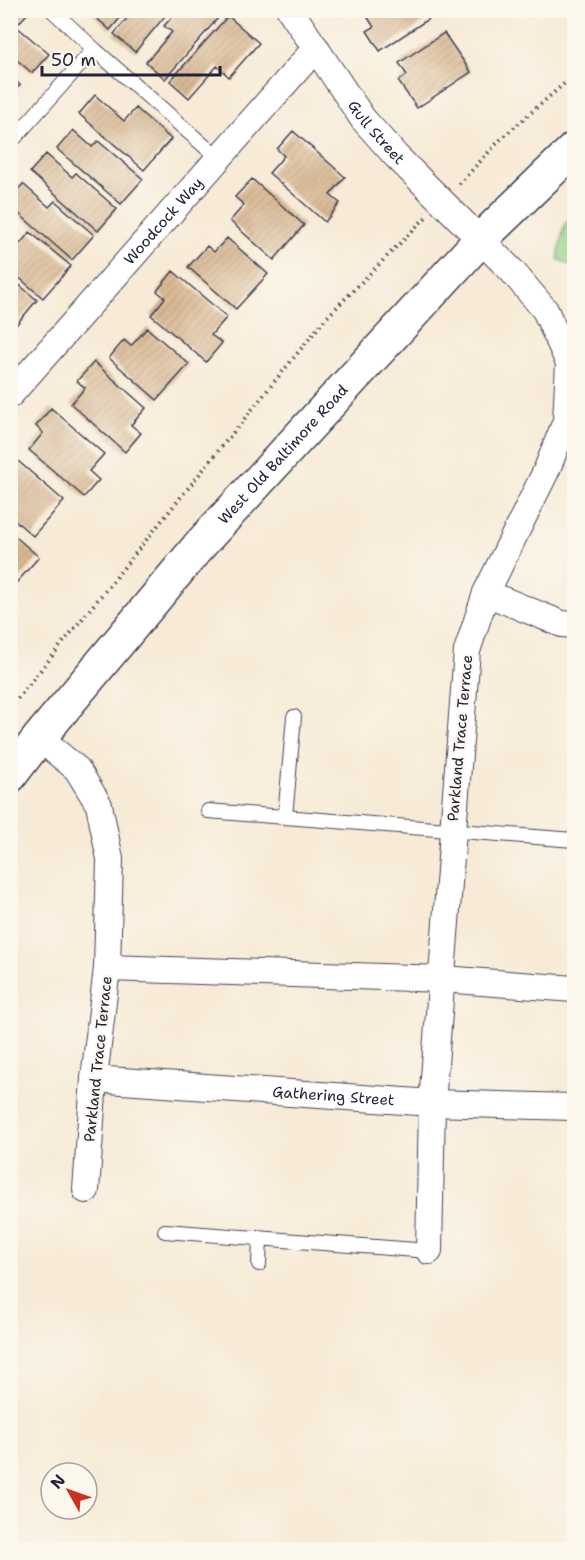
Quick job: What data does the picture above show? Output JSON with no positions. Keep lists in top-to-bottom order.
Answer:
{
  "streets": {
    "street": [
      "Gull Street",
      "Woodcock Way",
      "West Old Baltimore Road",
      "Parkland Trace Terrace",
      "Gathering Street"
    ]
  },
  "crossings": [
    ["Gull Street", "Woodcock Way"],
    ["Gull Street", "West Old Baltimore Road"],
    ["Gull Street", "Parkland Trace Terrace"],
    ["West Old Baltimore Road", "Parkland Trace Terrace"],
    ["Parkland Trace Terrace", "Gathering Street"]
  ],
  "scale_bar": "50 m",
  "north": "top left"
}
